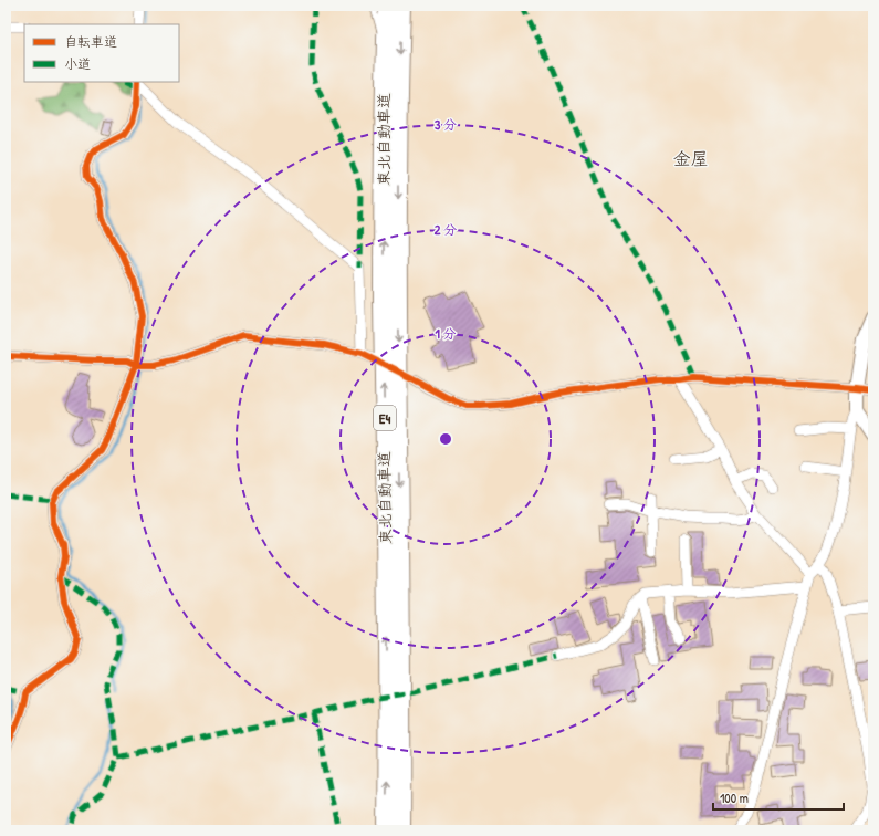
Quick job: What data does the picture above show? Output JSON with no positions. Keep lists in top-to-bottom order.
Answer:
{
  "streets": {
    "highway": ["東北自動車道", "E4"]
  },
  "districts": ["金屋"],
  "legend": ["自転車道", "小道"],
  "scale_bar": "100 m",
  "rings": ["3 分", "2 分", "1 分"]
}
